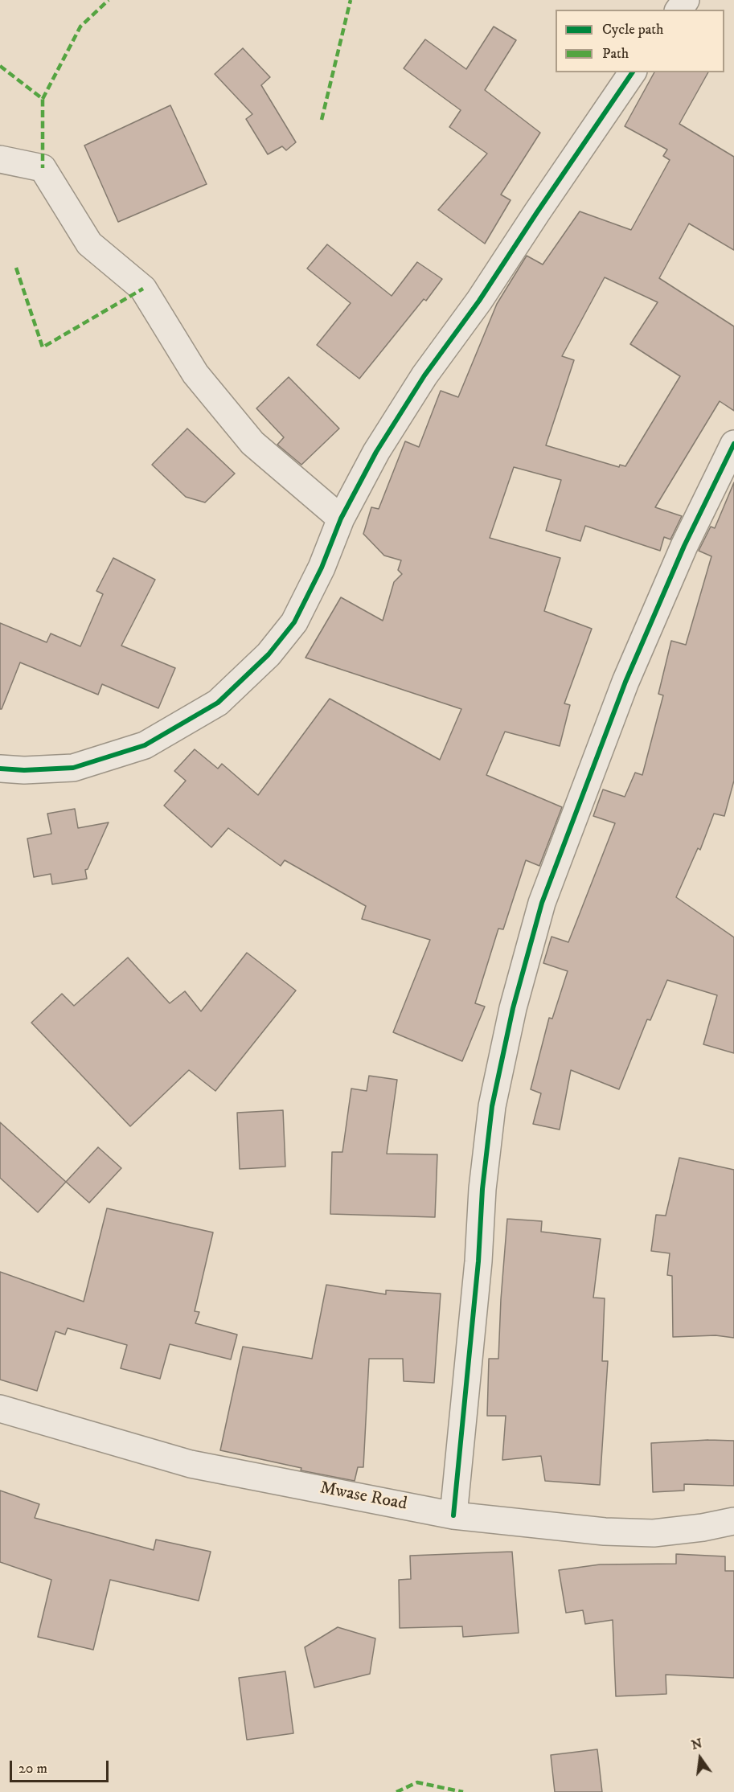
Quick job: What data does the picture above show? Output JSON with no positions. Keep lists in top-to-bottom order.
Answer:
{
  "streets": {
    "street": ["Mwase Road"]
  },
  "legend": ["Cycle path", "Path"],
  "scale_bar": "20 m",
  "north": "top"
}
